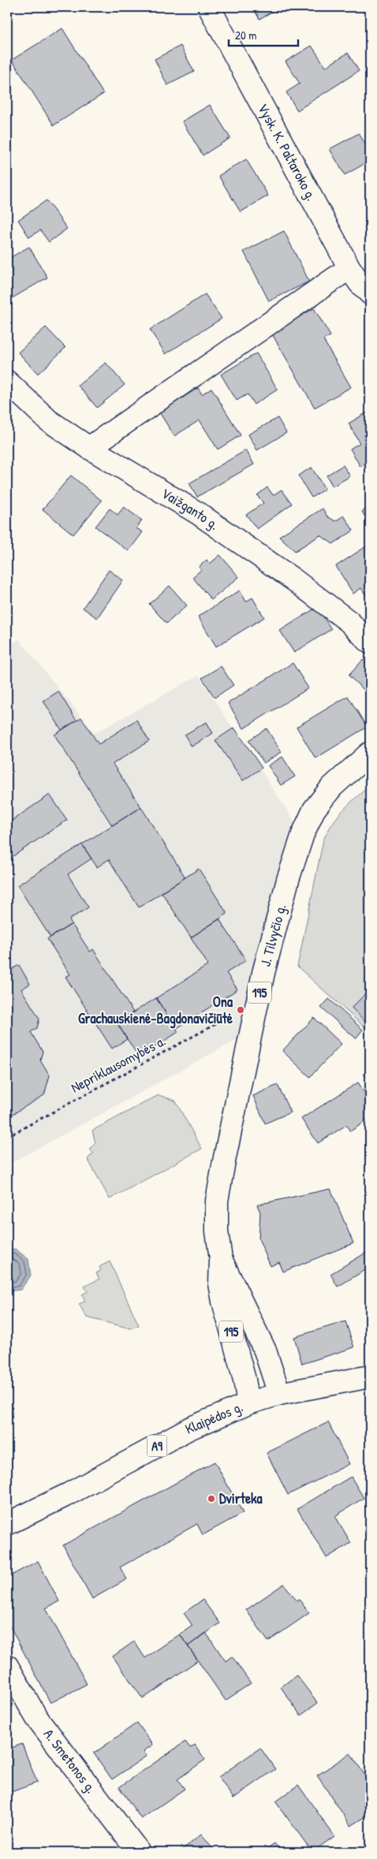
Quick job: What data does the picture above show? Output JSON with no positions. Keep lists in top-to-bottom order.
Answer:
{
  "streets": {
    "main road": [
      "Vysk. K. Paltaroko g.",
      "Vaižganto g.",
      "J. Tilvyčio g.",
      "195",
      "Klaipėdos g.",
      "A9",
      "A. Smetonos g."
    ],
    "path": ["Nepriklausomybės a."]
  },
  "crossings": [
    ["J. Tilvyčio g.", "195"],
    ["195", "Klaipėdos g."]
  ],
  "places": ["Ona Grachauskienė-Bagdonavičiūtė", "Dvirteka"],
  "scale_bar": "20 m"
}
